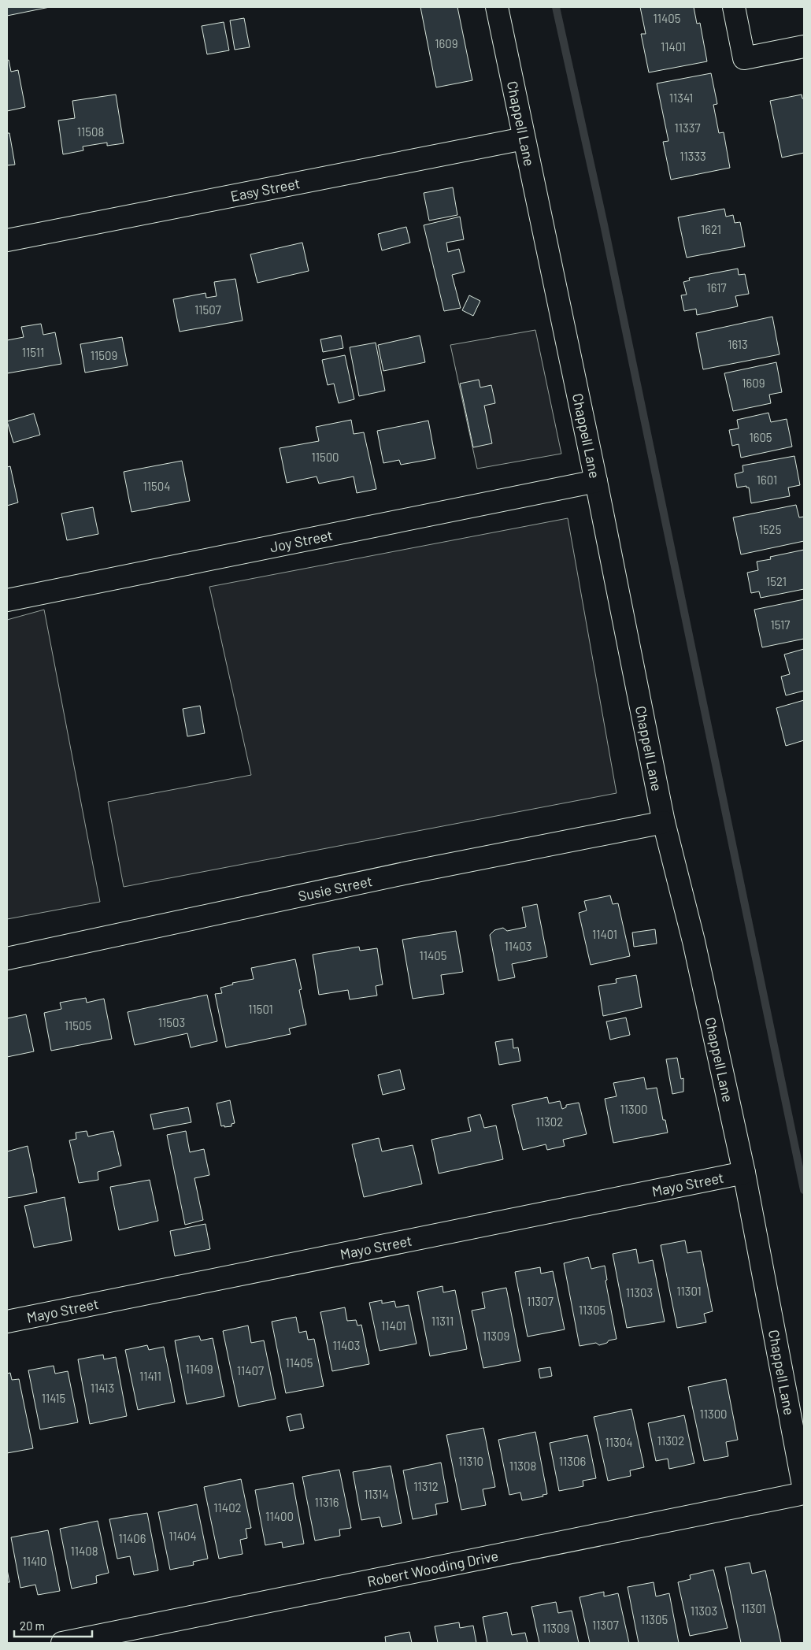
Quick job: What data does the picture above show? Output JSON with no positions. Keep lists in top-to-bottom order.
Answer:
{
  "streets": {
    "street": [
      "Chappell Lane",
      "Easy Street",
      "Joy Street",
      "Susie Street",
      "Mayo Street",
      "Robert Wooding Drive"
    ]
  },
  "crossings": [
    ["Chappell Lane", "Easy Street"],
    ["Chappell Lane", "Joy Street"],
    ["Chappell Lane", "Susie Street"],
    ["Chappell Lane", "Mayo Street"]
  ],
  "house_numbers": [
    "11405",
    "1609",
    "11401",
    "11341",
    "11337",
    "11508",
    "11333",
    "1621",
    "1617",
    "11507",
    "1613",
    "11511",
    "11509",
    "1609",
    "1605",
    "11500",
    "1601",
    "11504",
    "1525",
    "1521",
    "1517",
    "11401",
    "11403",
    "11405",
    "11501",
    "11503",
    "11505",
    "11300",
    "11302",
    "11301",
    "11303",
    "11307",
    "11305",
    "11311",
    "11401",
    "11309",
    "11403",
    "11405",
    "11409",
    "11407",
    "11411",
    "11413",
    "11415",
    "11300",
    "11302",
    "11304",
    "11310",
    "11306",
    "11308",
    "11312",
    "11314",
    "11316",
    "11402",
    "11400",
    "11404",
    "11406",
    "11408",
    "11410",
    "11301",
    "11303",
    "11305",
    "11307",
    "11309"
  ],
  "scale_bar": "20 m"
}
